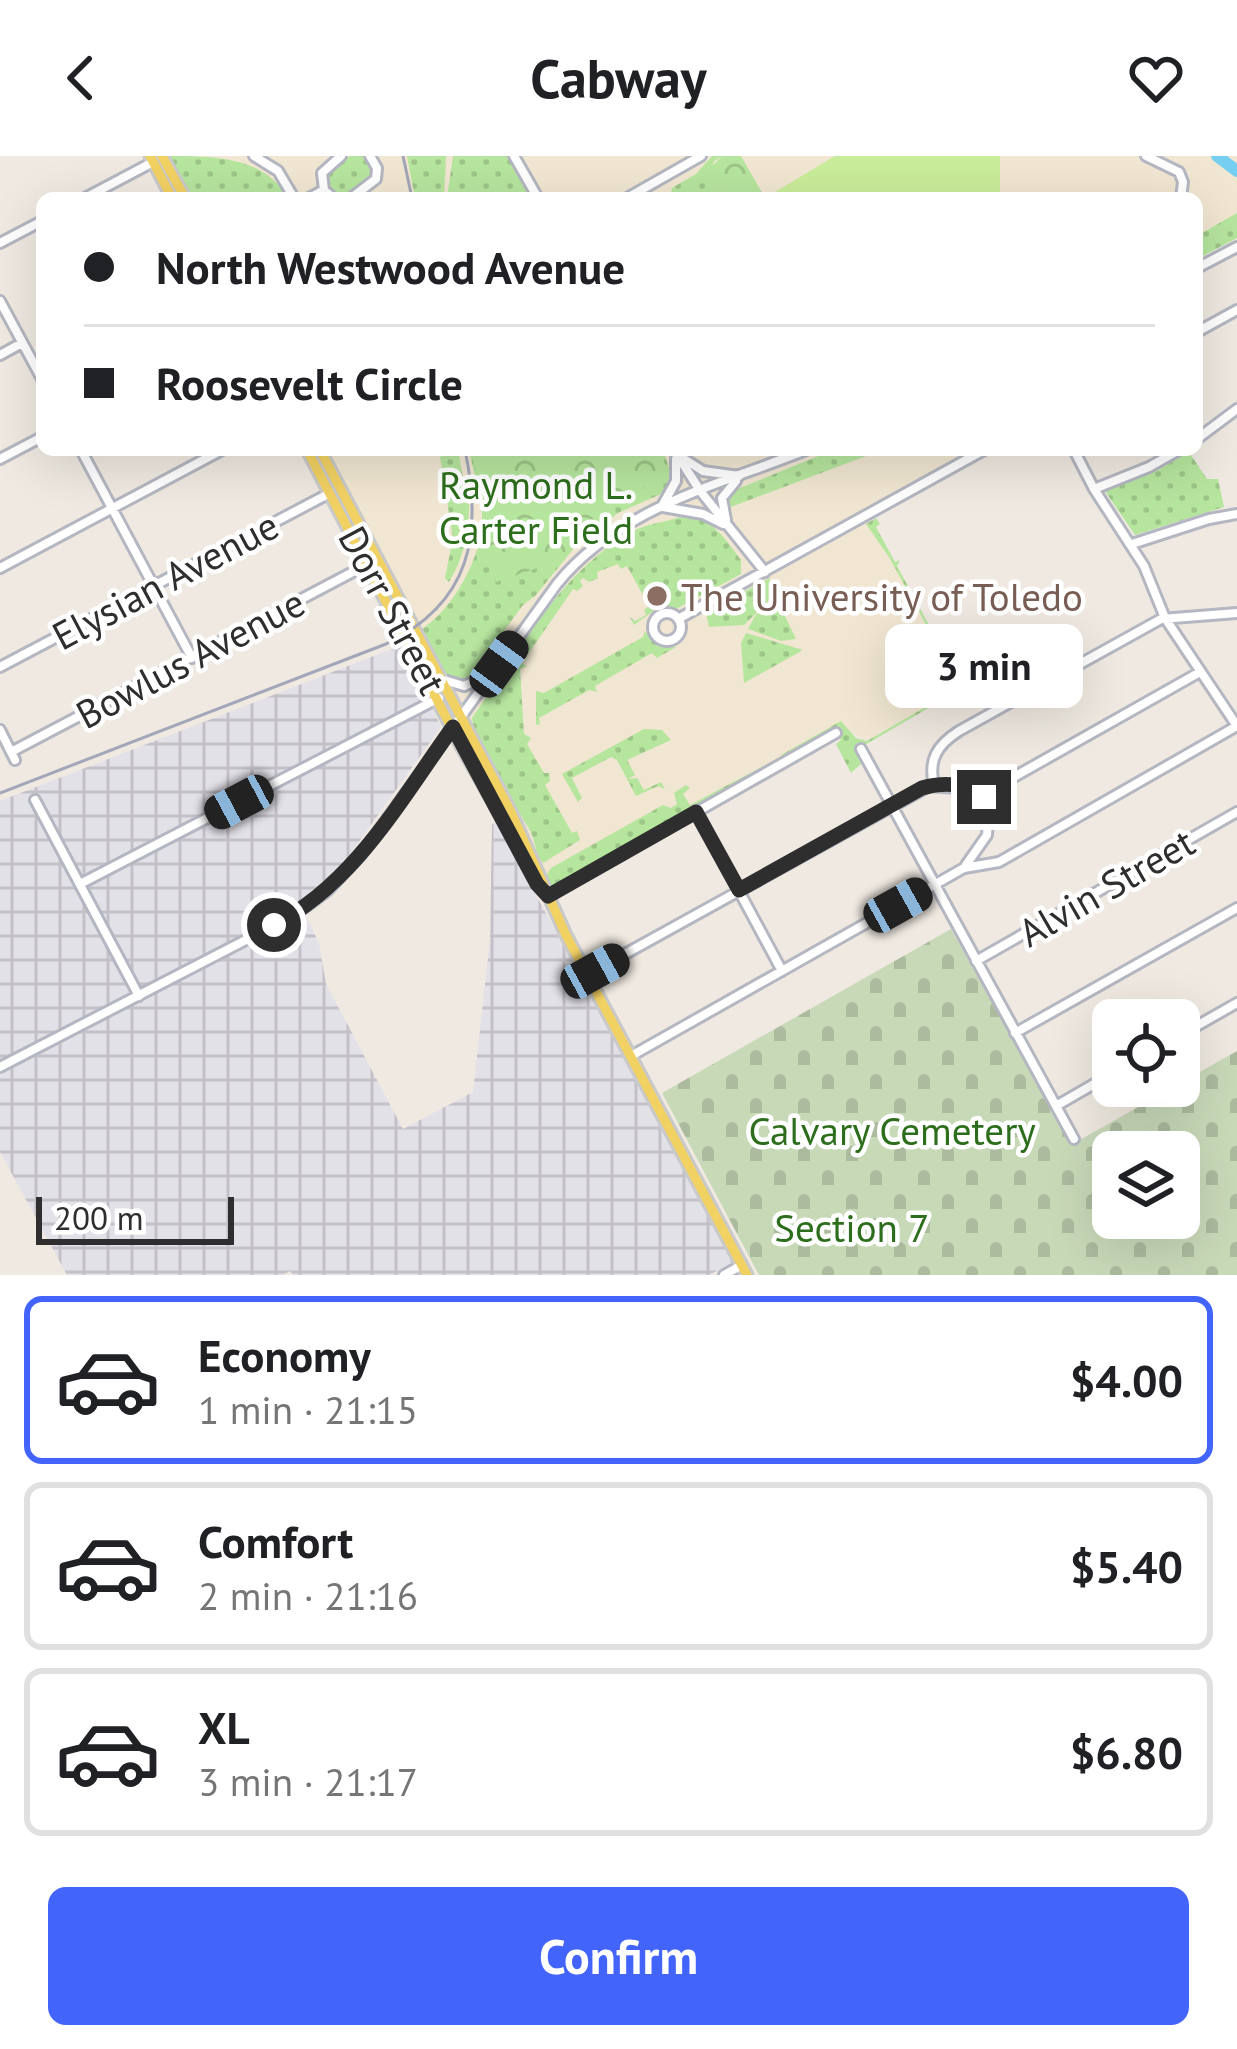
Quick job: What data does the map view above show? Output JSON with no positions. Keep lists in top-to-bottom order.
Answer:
{
  "streets": {
    "main road": ["Dorr Street"],
    "street": ["Elysian Avenue", "Bowlus Avenue", "Alvin Street"]
  },
  "crossings": [
    ["Elysian Avenue", "Dorr Street"],
    ["Dorr Street", "Bowlus Avenue"]
  ],
  "parks": ["Raymond L. Carter Field", "Calvary Cemetery", "Section 7"],
  "places": ["The University of Toledo"],
  "scale_bar": "200 m",
  "page": {
    "header": "Cabway",
    "banner": ["North Westwood Avenue", "Roosevelt Circle"],
    "bubble": "3 min",
    "scale": "200 m",
    "list": [
      {
        "name": "Economy",
        "note": "1 min · 21:15",
        "value": "$4.00"
      },
      {
        "name": "Comfort",
        "note": "2 min · 21:16",
        "value": "$5.40"
      },
      {
        "name": "XL",
        "note": "3 min · 21:17",
        "value": "$6.80"
      }
    ],
    "buttons": "Confirm"
  }
}
